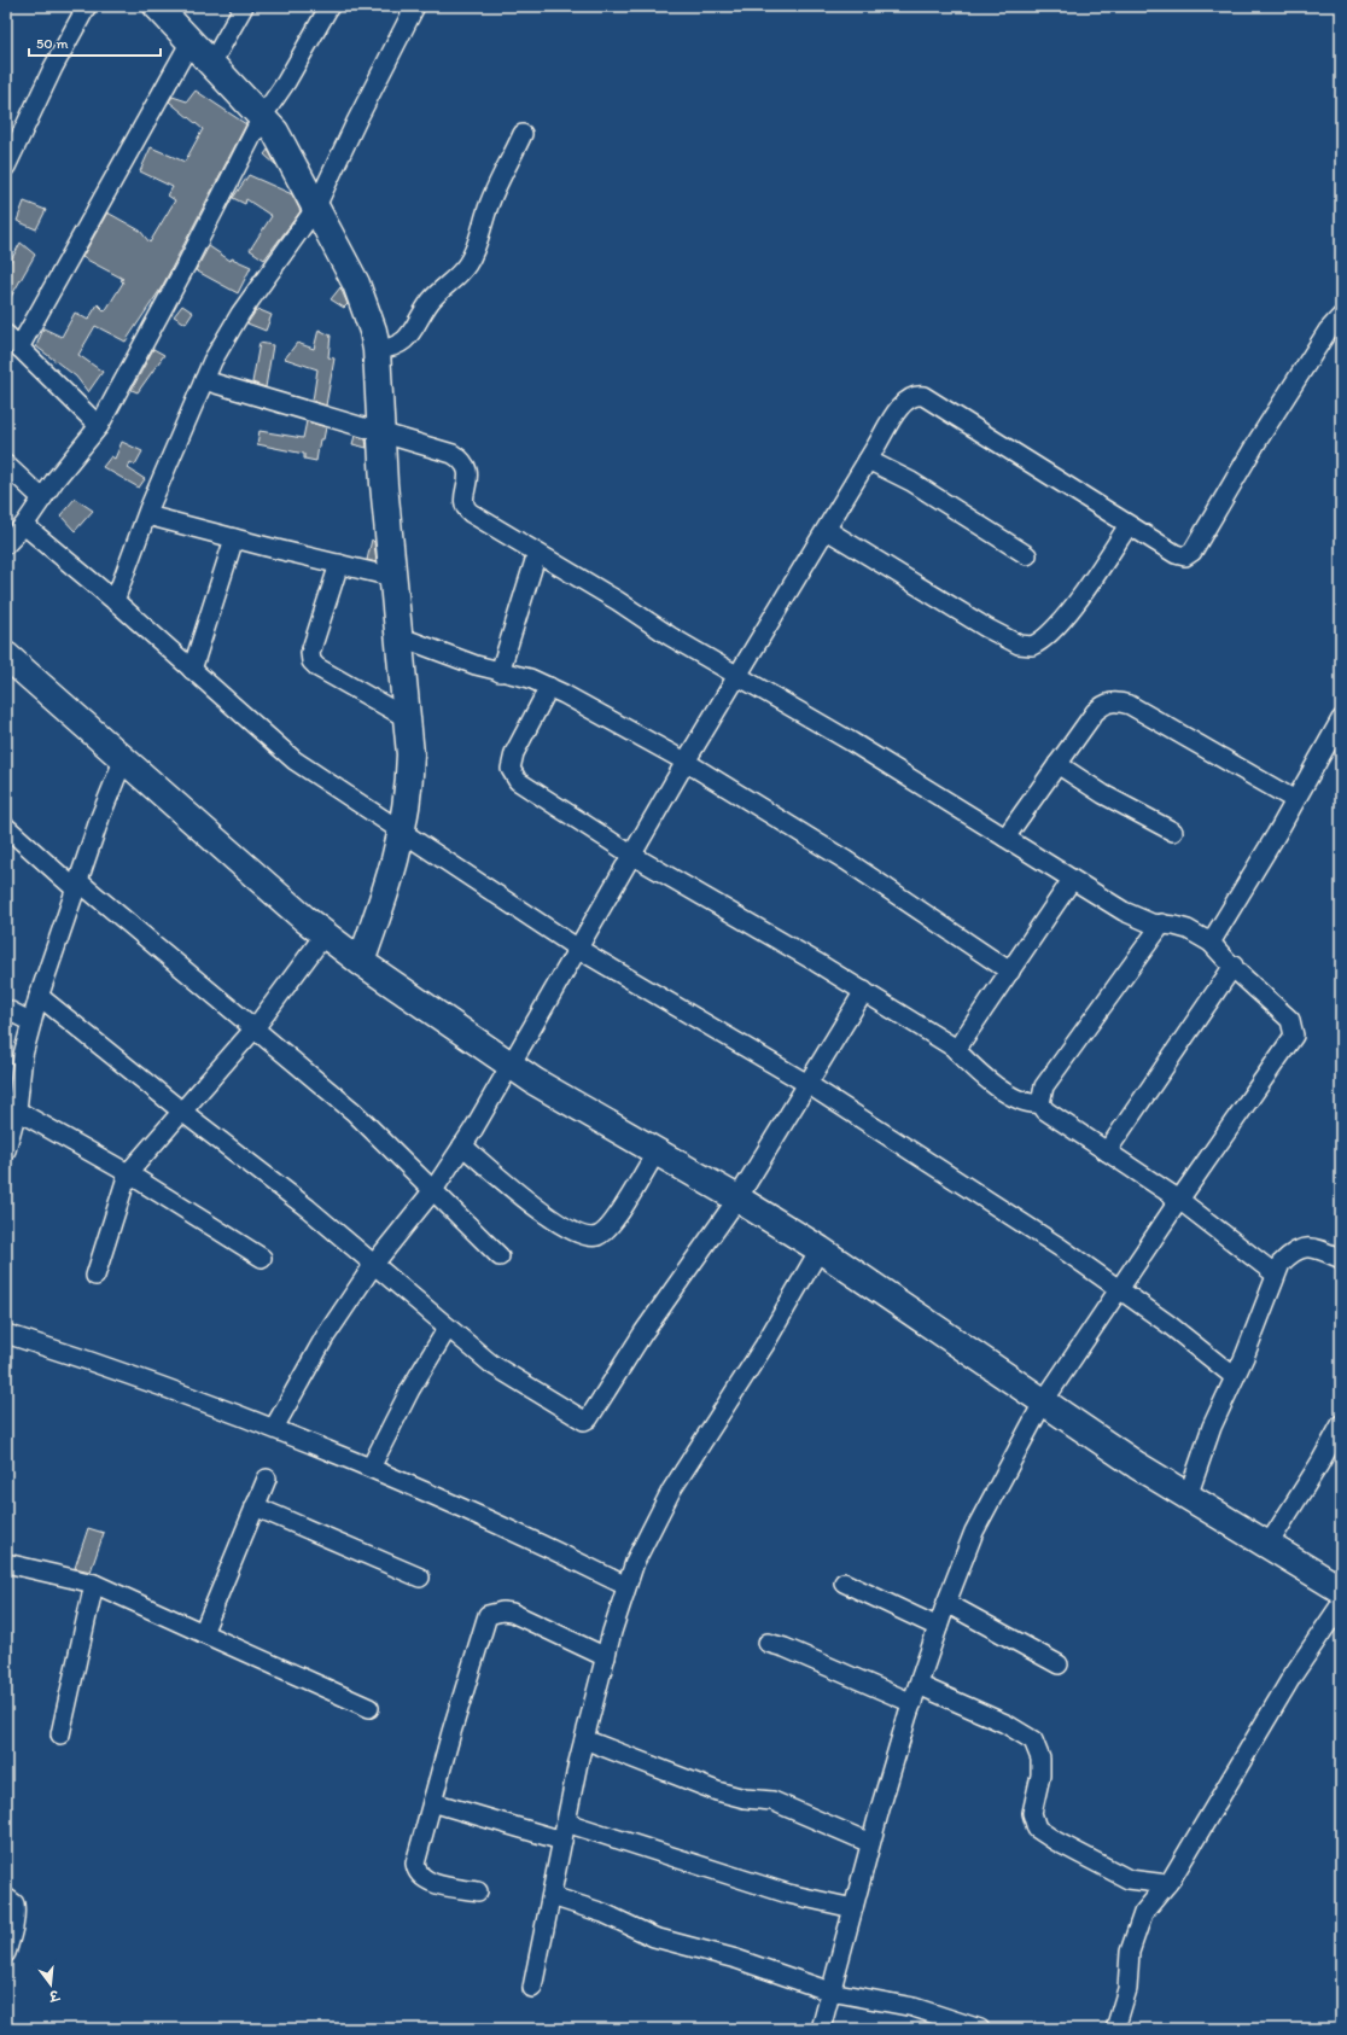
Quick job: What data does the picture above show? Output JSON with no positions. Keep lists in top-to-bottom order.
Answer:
{
  "scale_bar": "50 m",
  "north": "bottom"
}
